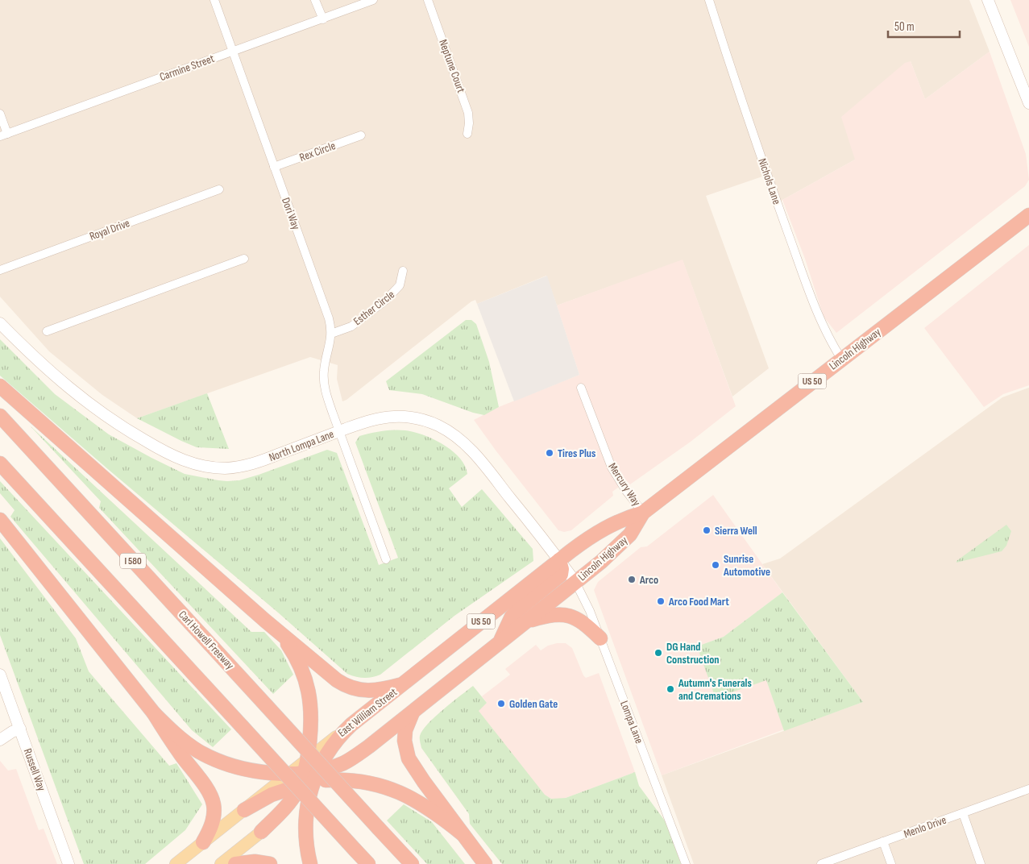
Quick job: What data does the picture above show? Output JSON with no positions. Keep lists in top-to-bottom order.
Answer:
{
  "streets": {
    "highway": [
      "Lincoln Highway",
      "US 50",
      "I 580",
      "Carl Howell Freeway",
      "East William Street"
    ],
    "street": [
      "Neptune Court",
      "Carmine Street",
      "Rex Circle",
      "Nichols Lane",
      "Dori Way",
      "Royal Drive",
      "Esther Circle",
      "North Lompa Lane",
      "Mercury Way",
      "Lompa Lane",
      "Russell Way",
      "Menlo Drive"
    ]
  },
  "crossings": [
    ["Carmine Street", "Dori Way"],
    ["Rex Circle", "Dori Way"],
    ["Nichols Lane", "Lincoln Highway"],
    ["Dori Way", "Esther Circle"],
    ["Dori Way", "North Lompa Lane"],
    ["Lincoln Highway", "US 50"],
    ["Lincoln Highway", "North Lompa Lane"],
    ["Lincoln Highway", "Mercury Way"],
    ["Lincoln Highway", "East William Street"],
    ["Lincoln Highway", "Lompa Lane"],
    ["US 50", "North Lompa Lane"],
    ["US 50", "East William Street"],
    ["US 50", "Lompa Lane"],
    ["North Lompa Lane", "East William Street"],
    ["North Lompa Lane", "Lompa Lane"]
  ],
  "places": [
    "Tires Plus",
    "Sierra Well",
    "Sunrise Automotive",
    "Arco",
    "Arco Food Mart",
    "DG Hand Construction",
    "Autumn's Funerals and Cremations",
    "Golden Gate"
  ],
  "scale_bar": "50 m"
}
